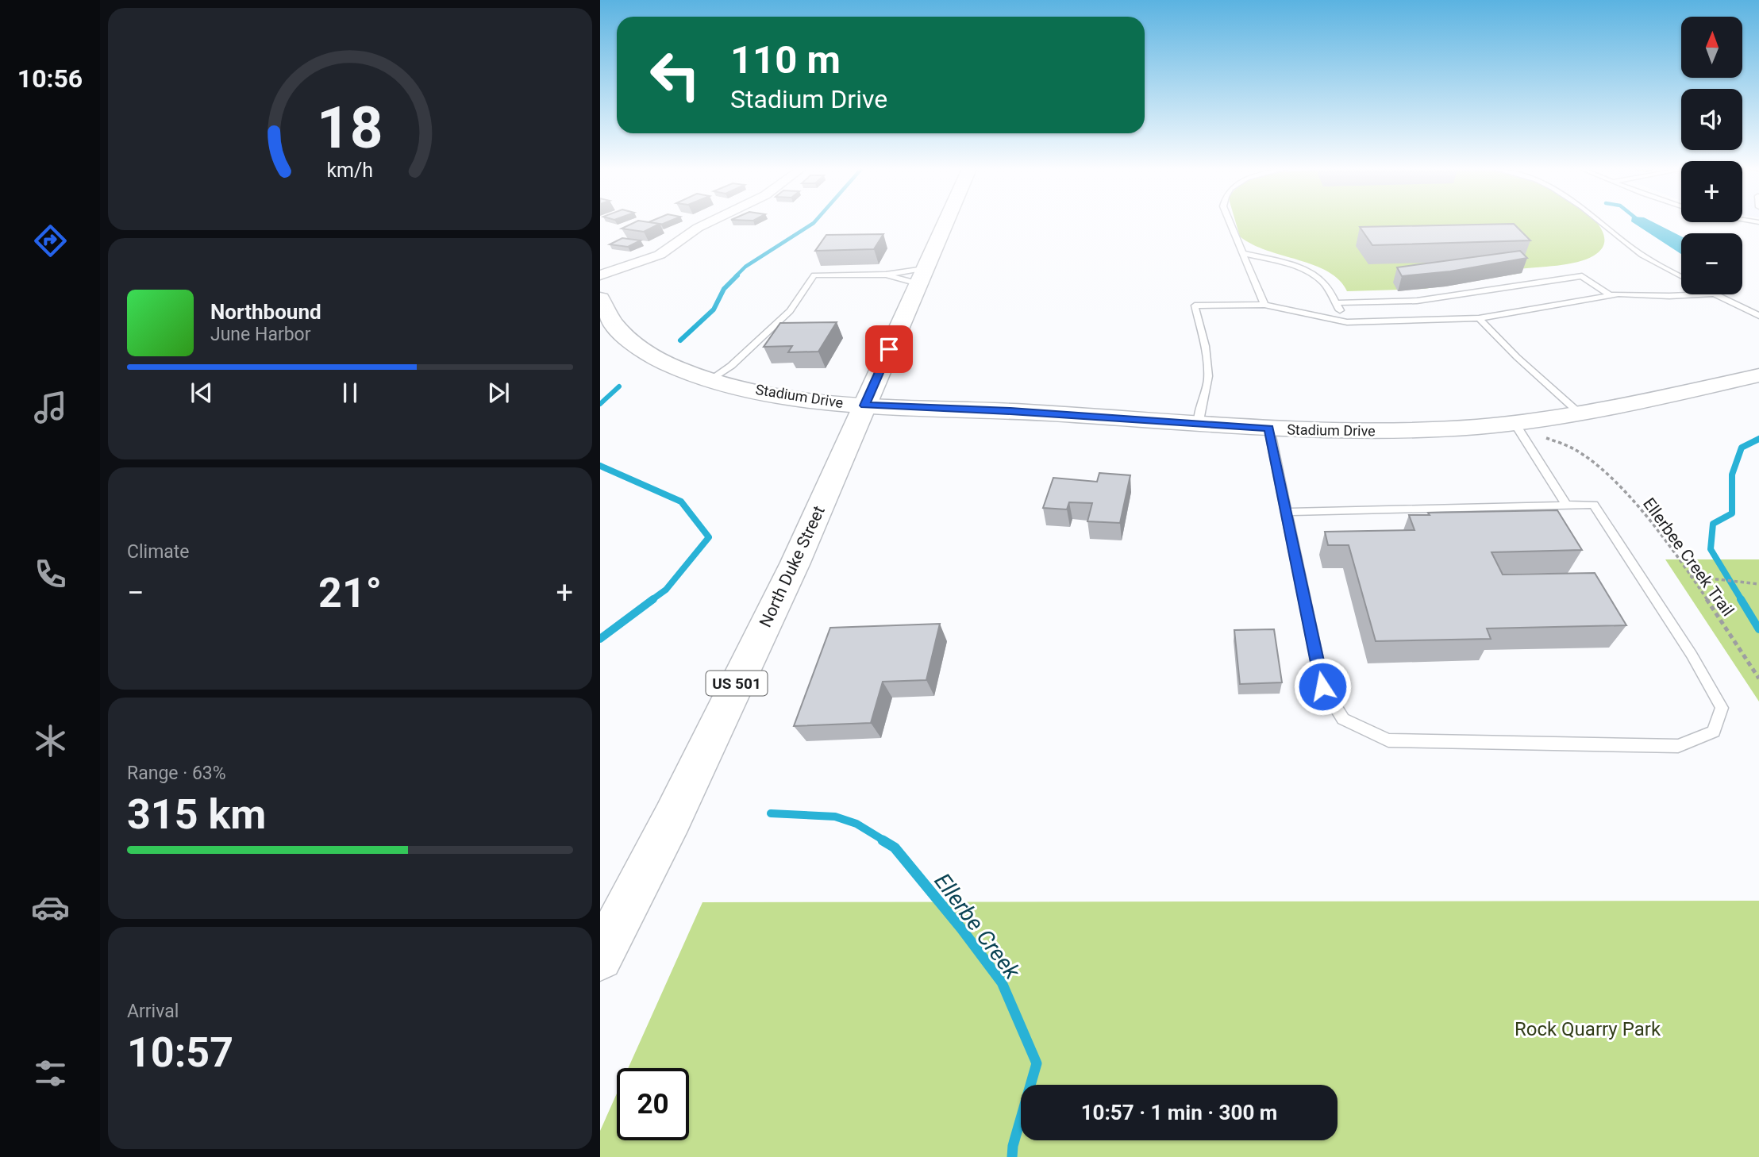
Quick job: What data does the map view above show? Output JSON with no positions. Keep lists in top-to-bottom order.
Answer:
{
  "streets": {
    "main road": ["Stadium Drive", "North Duke Street", "US 501"],
    "path": ["Ellerbee Creek Trail"]
  },
  "crossings": [
    ["Stadium Drive", "Ellerbee Creek Trail"],
    ["Stadium Drive", "North Duke Street"]
  ],
  "water": ["Ellerbe Creek"],
  "parks": ["Rock Quarry Park"],
  "north": "top",
  "page": {
    "tabs": "10:56",
    "map_buttons": ["+", "−"],
    "turn": ["110 m", "Stadium Drive"],
    "song": ["Northbound", "June Harbor"],
    "tile": [
      "Climate",
      ["Range · 63%", "315 km"],
      ["Arrival", "10:57"]
    ],
    "heat": ["−", "21°", "+"],
    "limit": "20",
    "trip": "10:57 · 1 min · 300 m",
    "gauge": ["18", "km/h"]
  }
}
